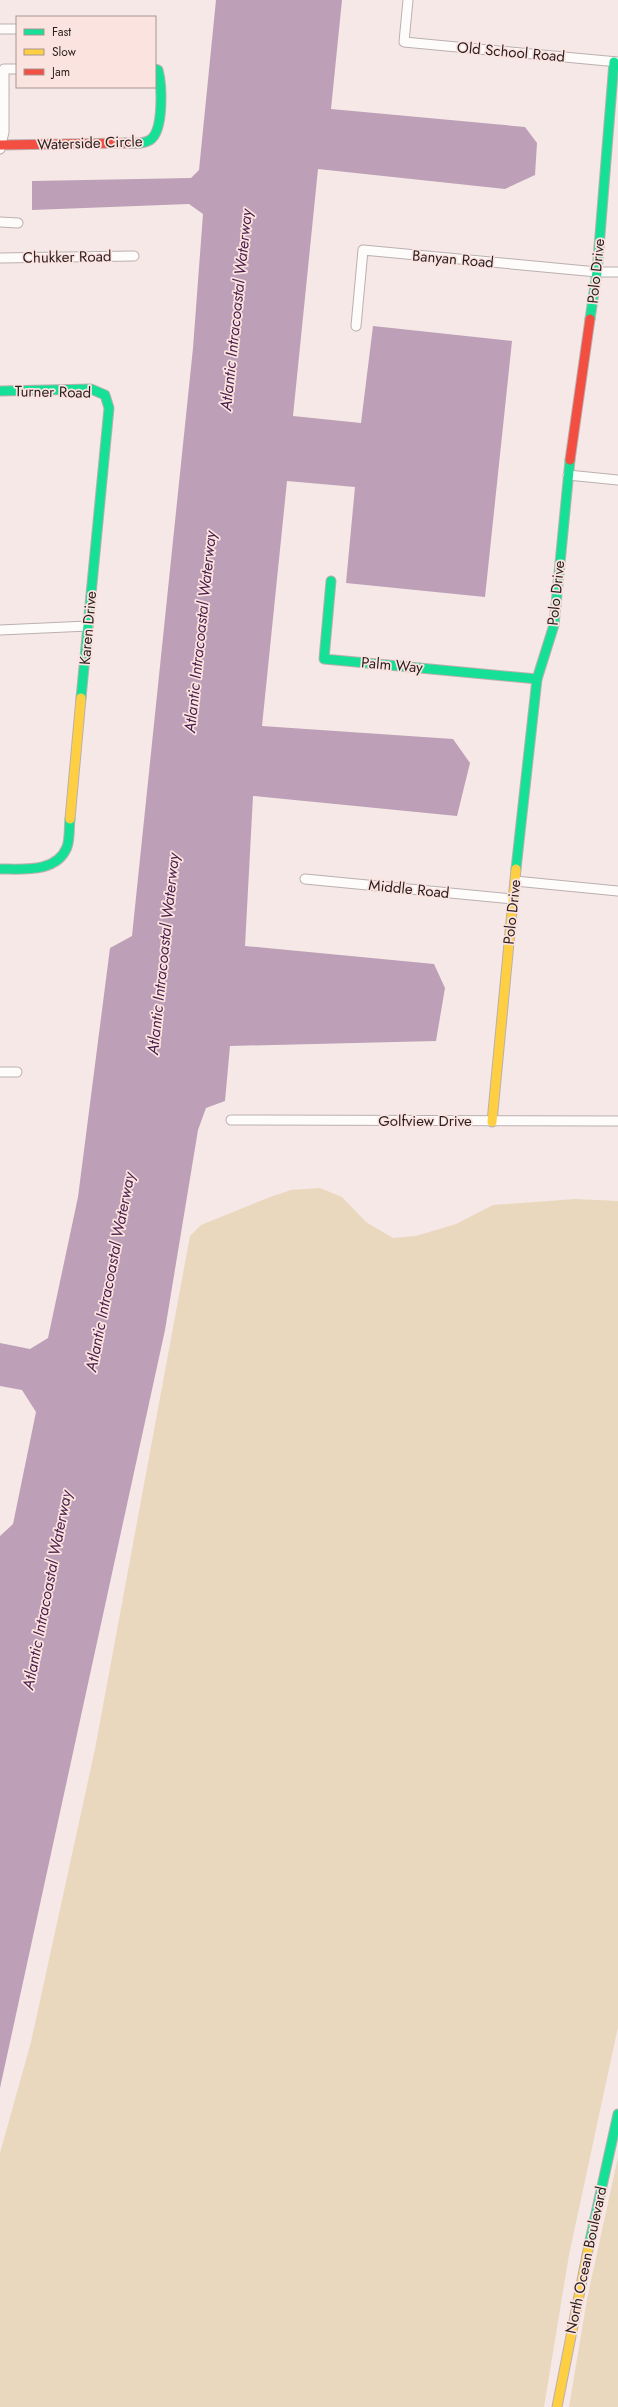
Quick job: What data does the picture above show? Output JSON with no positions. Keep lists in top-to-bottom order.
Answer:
{
  "streets": {
    "street": [
      "Old School Road",
      "Waterside Circle",
      "Chukker Road",
      "Banyan Road",
      "Polo Drive",
      "Turner Road",
      "Karen Drive",
      "Palm Way",
      "Middle Road",
      "Golfview Drive",
      "North Ocean Boulevard"
    ]
  },
  "crossings": [
    ["Old School Road", "Polo Drive"],
    ["Banyan Road", "Polo Drive"],
    ["Polo Drive", "Palm Way"],
    ["Polo Drive", "Middle Road"],
    ["Polo Drive", "Golfview Drive"],
    ["Turner Road", "Karen Drive"]
  ],
  "water": ["Atlantic Intracoastal Waterway"],
  "legend": ["Fast", "Slow", "Jam"]
}
